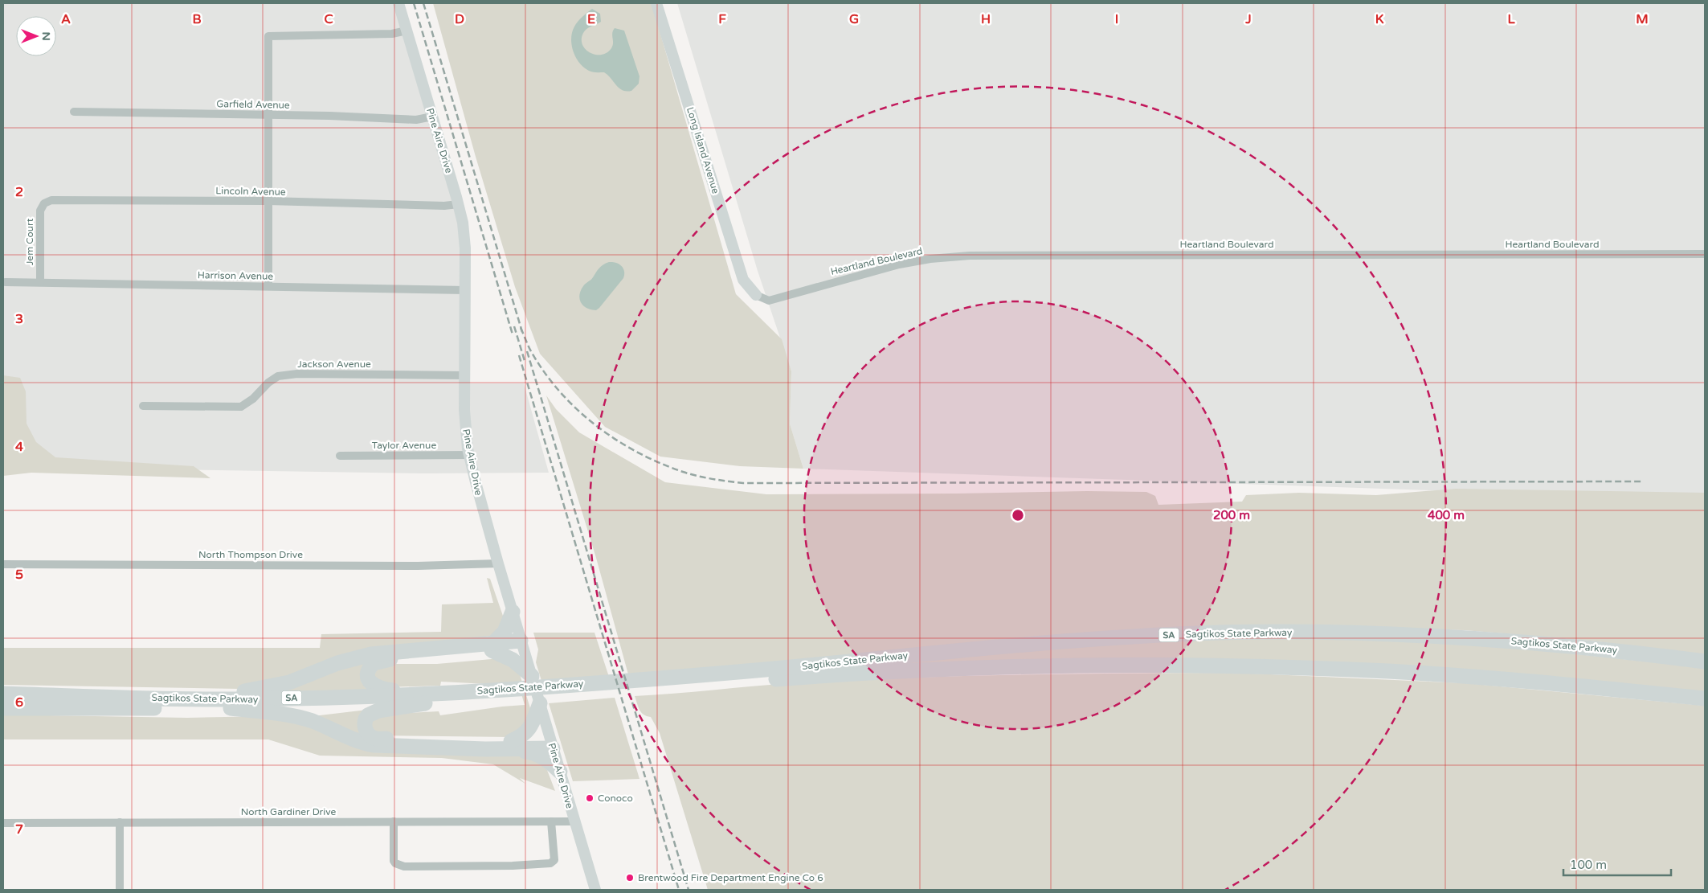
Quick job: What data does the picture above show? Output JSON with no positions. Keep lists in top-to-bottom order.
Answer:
{
  "streets": {
    "highway": ["Sagtikos State Parkway", "SA"],
    "street": [
      "Garfield Avenue",
      "Pine Aire Drive",
      "Long Island Avenue",
      "Lincoln Avenue",
      "Jem Court",
      "Heartland Boulevard",
      "Harrison Avenue",
      "Jackson Avenue",
      "Taylor Avenue",
      "North Thompson Drive",
      "North Gardiner Drive"
    ]
  },
  "crossings": [
    ["Garfield Avenue", "Pine Aire Drive"],
    ["Pine Aire Drive", "Lincoln Avenue"],
    ["Pine Aire Drive", "Harrison Avenue"],
    ["Pine Aire Drive", "Jackson Avenue"],
    ["Pine Aire Drive", "Taylor Avenue"],
    ["Pine Aire Drive", "North Thompson Drive"],
    ["Pine Aire Drive", "Sagtikos State Parkway"],
    ["Pine Aire Drive", "North Gardiner Drive"],
    ["Long Island Avenue", "Heartland Boulevard"],
    ["Lincoln Avenue", "Jem Court"],
    ["Jem Court", "Harrison Avenue"]
  ],
  "places": ["Conoco", "Brentwood Fire Department Engine Co 6"],
  "scale_bar": "100 m",
  "north": "right",
  "grid": {
    "columns": [
      "A",
      "B",
      "C",
      "D",
      "E",
      "F",
      "G",
      "H",
      "I",
      "J",
      "K",
      "L",
      "M"
    ],
    "rows": [
      "2",
      "3",
      "4",
      "5",
      "6",
      "7"
    ]
  },
  "rings": ["200 m", "400 m"]
}
